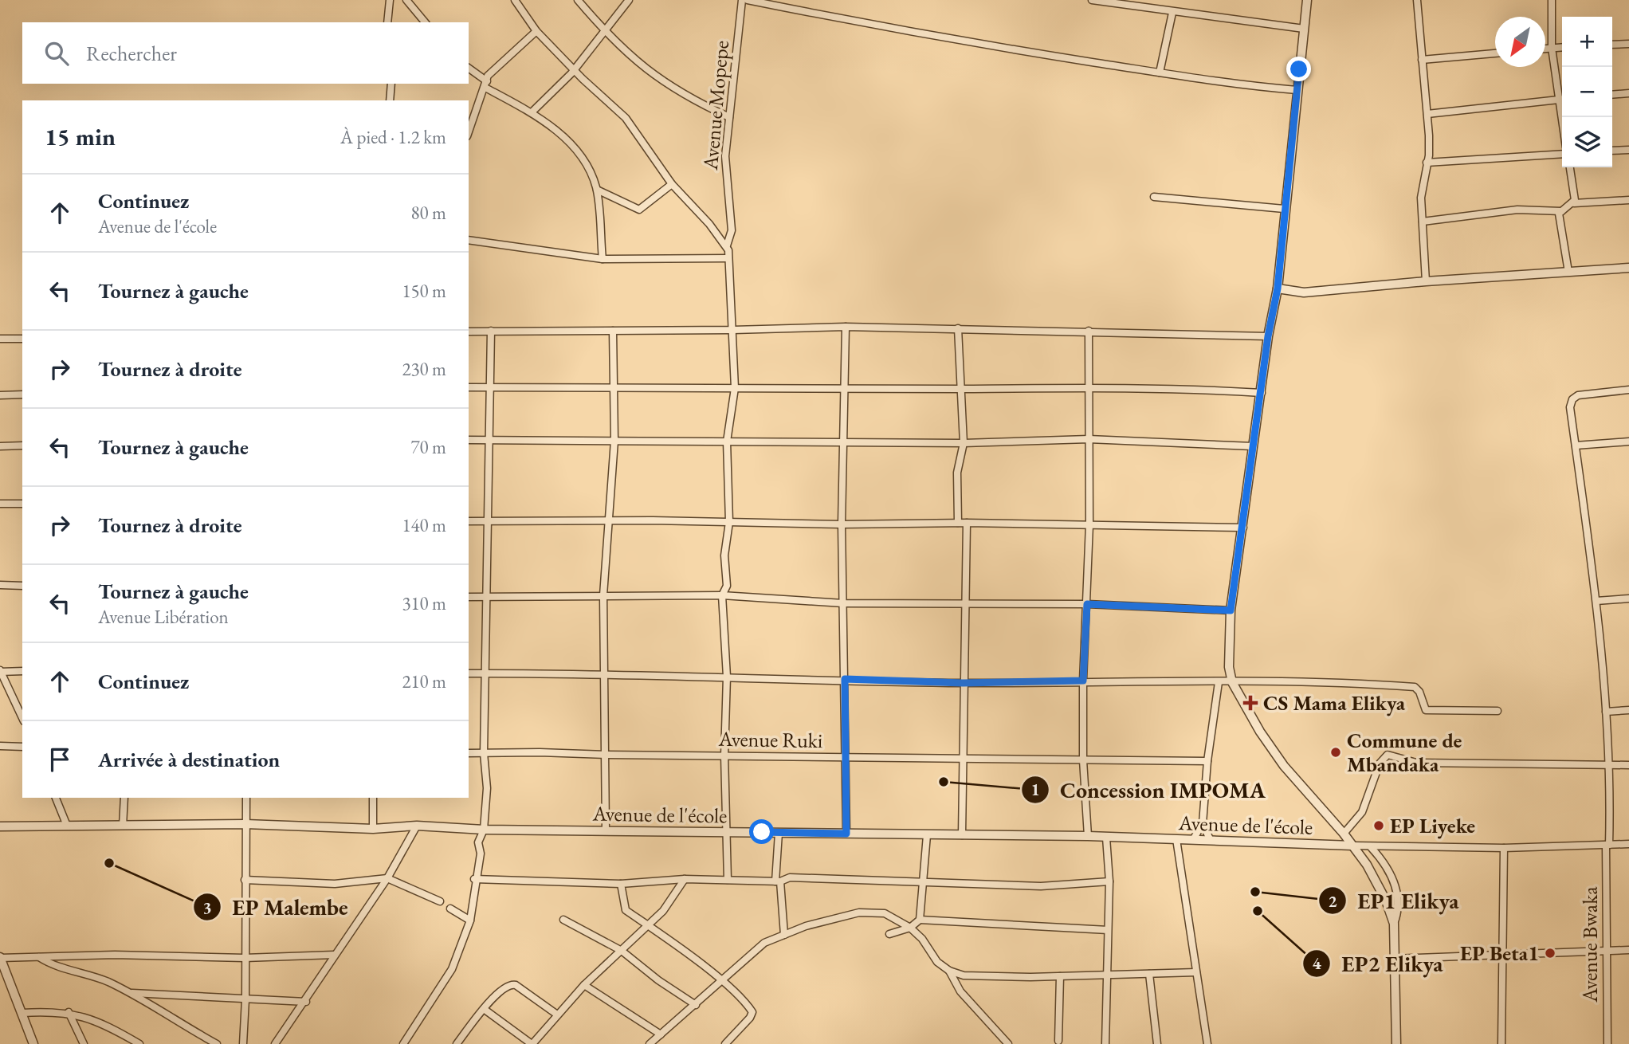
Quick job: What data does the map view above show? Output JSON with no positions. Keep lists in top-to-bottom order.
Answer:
{
  "streets": {
    "street": [
      "Avenue Mopepe",
      "Avenue Ruki",
      "Avenue de l'école",
      "Avenue Bwaka"
    ]
  },
  "crossings": [
    ["Avenue Mopepe", "Avenue Ruki"],
    ["Avenue Mopepe", "Avenue de l'école"]
  ],
  "places": {
    "health": ["CS Mama Elikya"],
    "other": [
      "Commune de Mbandaka",
      "Concession IMPOMA",
      "EP Liyeke",
      "EP Malembe",
      "EP1 Elikya",
      "EP2 Elikya",
      "EP Beta1"
    ]
  },
  "north": "bottom left",
  "page": {
    "map_buttons": ["+", "−"],
    "search": "Rechercher",
    "heading": ["15 min", "À pied · 1.2 km"],
    "list": [
      ["Continuez", "Avenue de l'école", "80 m"],
      ["Tournez à gauche", "150 m"],
      ["Tournez à droite", "230 m"],
      ["Tournez à gauche", "70 m"],
      ["Tournez à droite", "140 m"],
      ["Tournez à gauche", "Avenue Libération", "310 m"],
      ["Continuez", "210 m"],
      "Arrivée à destination"
    ]
  }
}
